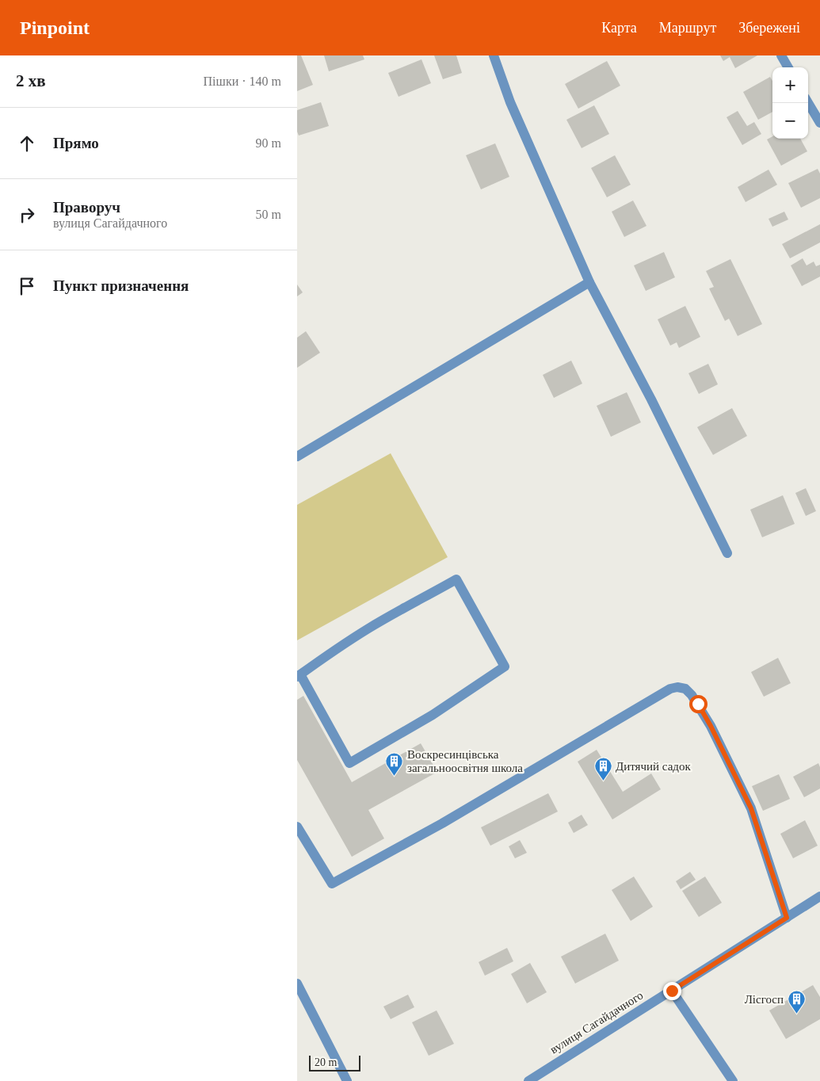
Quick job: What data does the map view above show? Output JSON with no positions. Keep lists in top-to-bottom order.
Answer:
{
  "streets": {
    "street": ["вулиця Сагайдачного"]
  },
  "places": {
    "building": ["Воскресинцівська загальноосвітня школа", "Дитячий садок", "Лісгосп"]
  },
  "scale_bar": "20 m",
  "page": {
    "header": "Pinpoint",
    "nav": ["Карта", "Маршрут", "Збережені"],
    "heading": ["2 хв", "Пішки · 140 m"],
    "map_buttons": ["+", "−"],
    "list": [
      ["Прямо", "90 m"],
      ["Праворуч", "вулиця Сагайдачного", "50 m"],
      "Пункт призначення"
    ],
    "scale": "20 m"
  }
}
